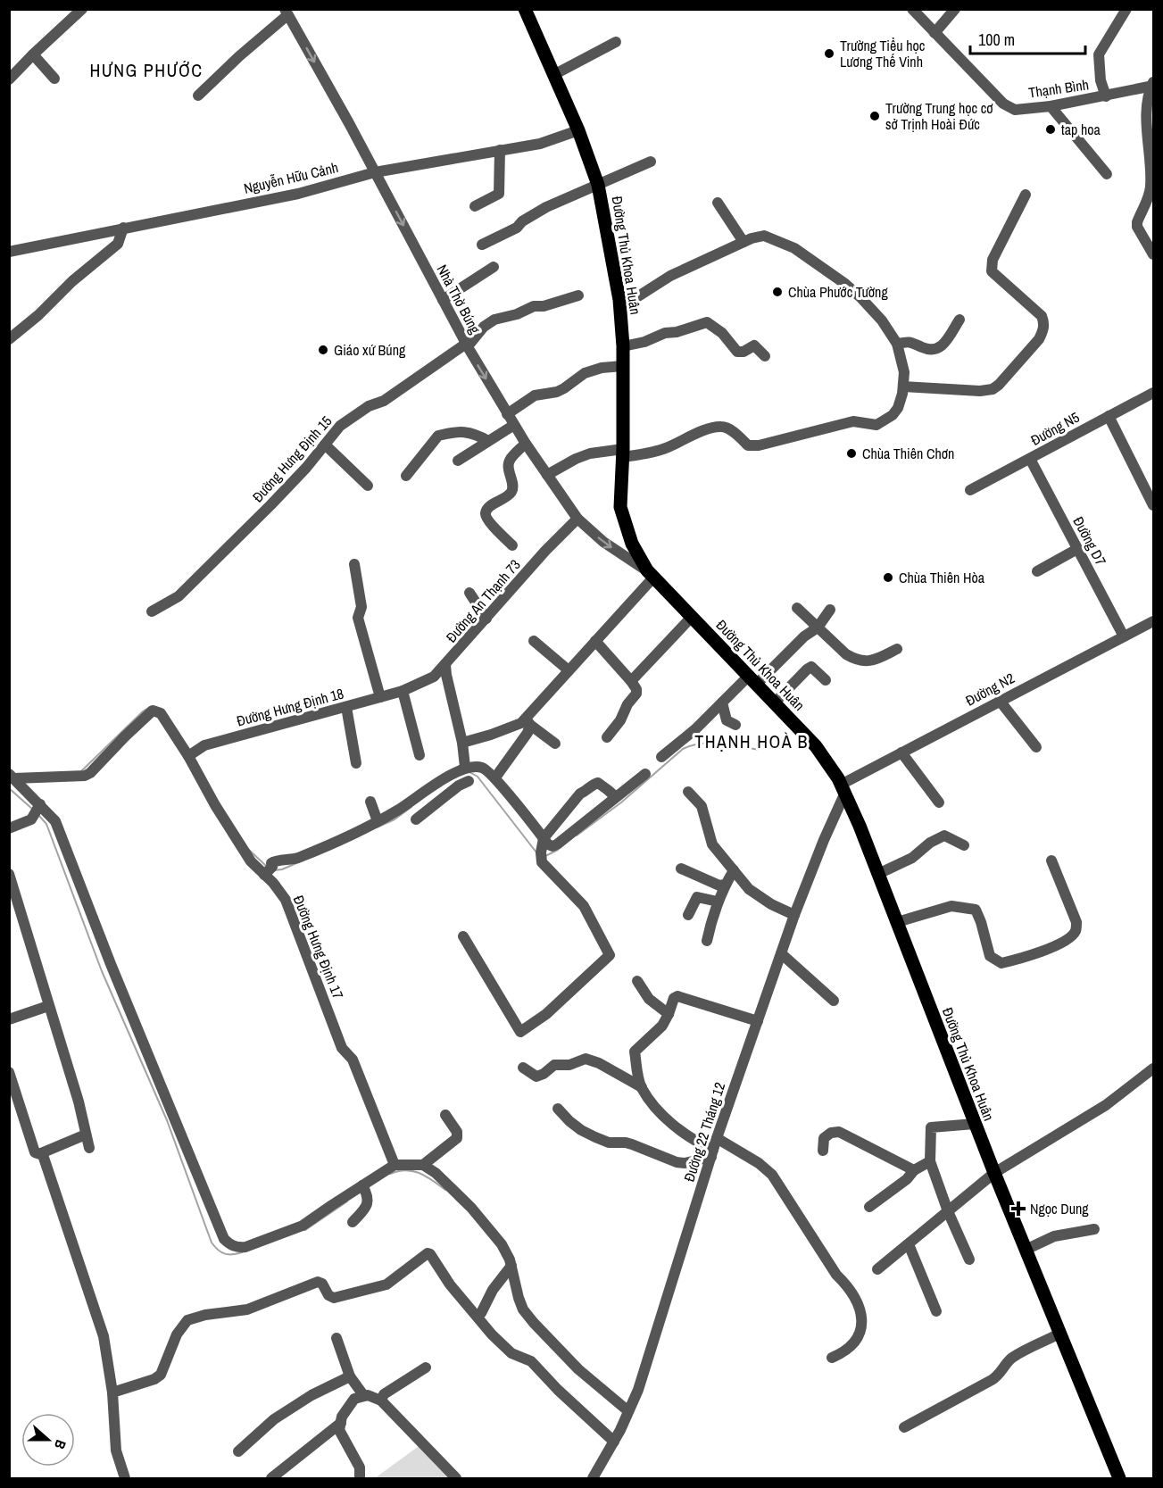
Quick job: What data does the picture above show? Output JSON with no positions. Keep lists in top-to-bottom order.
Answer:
{
  "streets": {
    "main road": ["Đường Thủ Khoa Huân"],
    "street": [
      "Thạnh Bình",
      "Nguyễn Hữu Cảnh",
      "Nhà Thờ Búng",
      "Đường N5",
      "Đường Hưng Định 15",
      "Đường D7",
      "Đường An Thạnh 73",
      "Đường N2",
      "Đường Hưng Định 18",
      "Đường Hưng Định 17",
      "Đường 22 Tháng 12"
    ]
  },
  "crossings": [
    ["Nguyễn Hữu Cảnh", "Đường Thủ Khoa Huân"],
    ["Nguyễn Hữu Cảnh", "Nhà Thờ Búng"],
    ["Đường Thủ Khoa Huân", "Nhà Thờ Búng"],
    ["Đường Thủ Khoa Huân", "Đường N2"],
    ["Đường Thủ Khoa Huân", "Đường 22 Tháng 12"],
    ["Nhà Thờ Búng", "Đường Hưng Định 15"],
    ["Nhà Thờ Búng", "Đường An Thạnh 73"],
    ["Đường N5", "Đường D7"],
    ["Đường D7", "Đường N2"],
    ["Đường An Thạnh 73", "Đường Hưng Định 18"],
    ["Đường N2", "Đường 22 Tháng 12"],
    ["Đường Hưng Định 18", "Đường Hưng Định 17"]
  ],
  "one_way": ["Nhà Thờ Búng"],
  "districts": ["HƯNG PHƯỚC", "THẠNH HOÀ B"],
  "places": {
    "other": [
      "Trường Tiểu học Lương Thế Vinh",
      "Trường Trung học cơ sở Trịnh Hoài Đức",
      "tap hoa",
      "Chùa Phước Tường",
      "Giáo xứ Búng",
      "Chùa Thiên Chơn",
      "Chùa Thiên Hòa"
    ],
    "health": ["Ngọc Dung"]
  },
  "scale_bar": "100 m",
  "north": "right"
}
